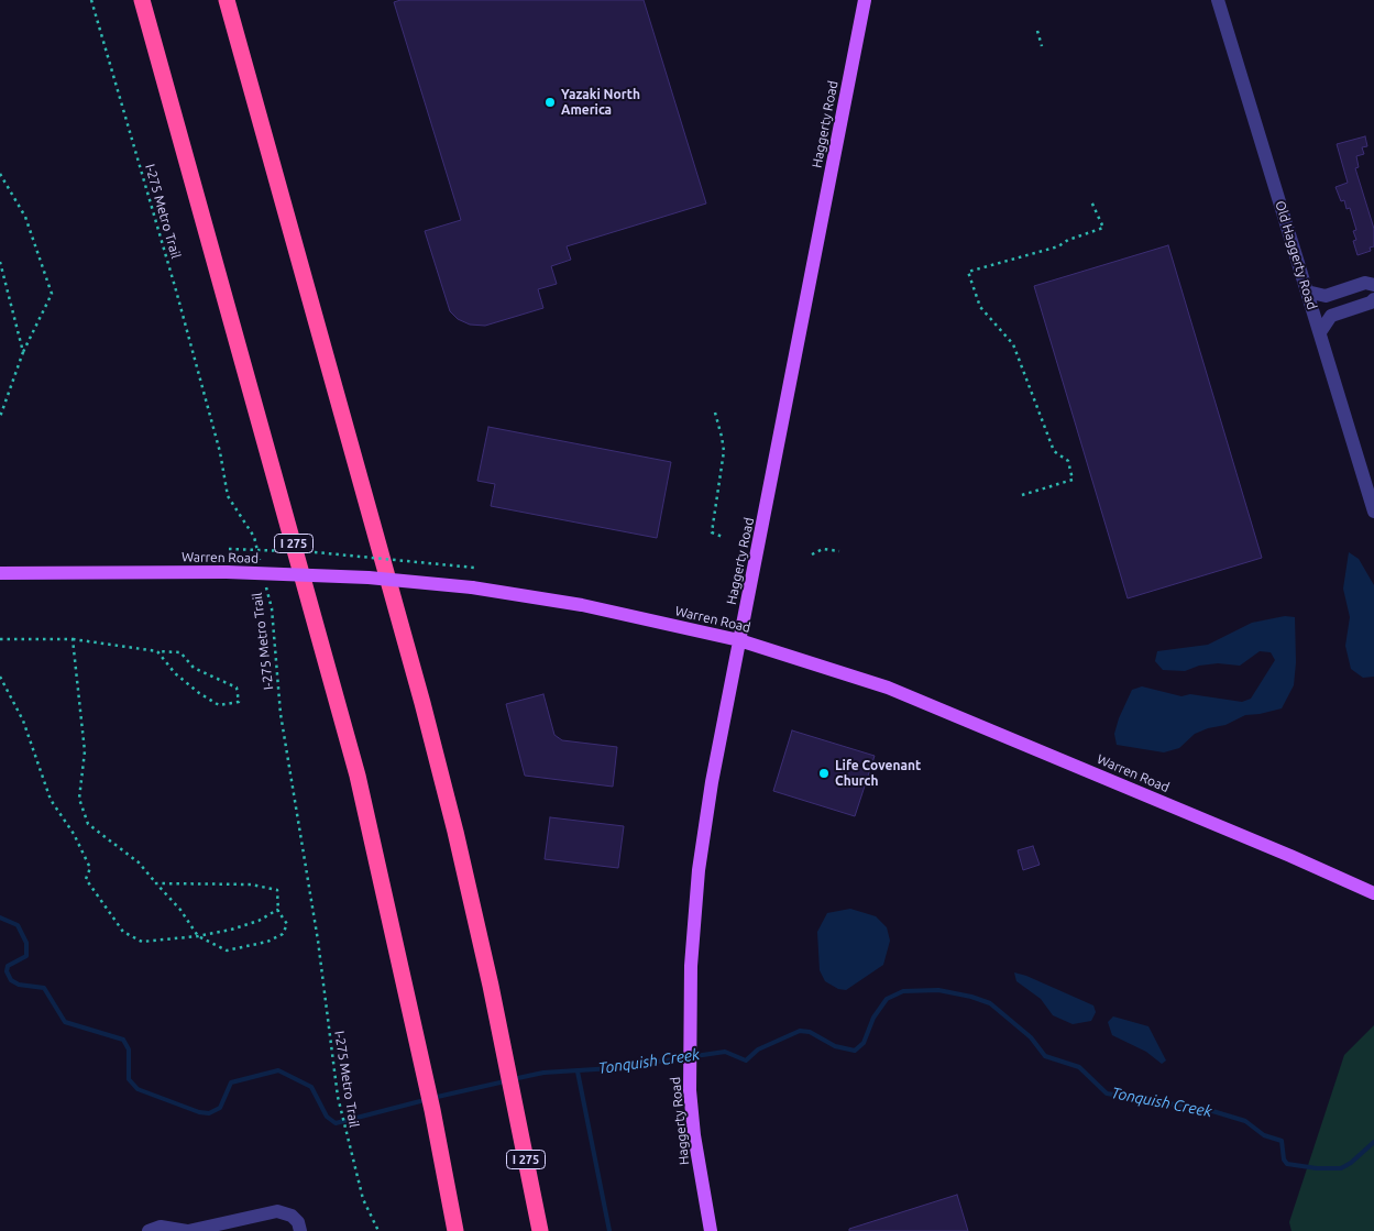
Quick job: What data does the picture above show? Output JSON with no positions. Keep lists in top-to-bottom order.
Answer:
{
  "streets": {
    "highway": ["I 275"],
    "main road": ["Haggerty Road", "Warren Road"],
    "street": ["Old Haggerty Road"],
    "path": ["I-275 Metro Trail"]
  },
  "crossings": [
    ["Haggerty Road", "Warren Road"]
  ],
  "water": ["Tonquish Creek"],
  "places": ["Yazaki North America", "Life Covenant Church"]
}
